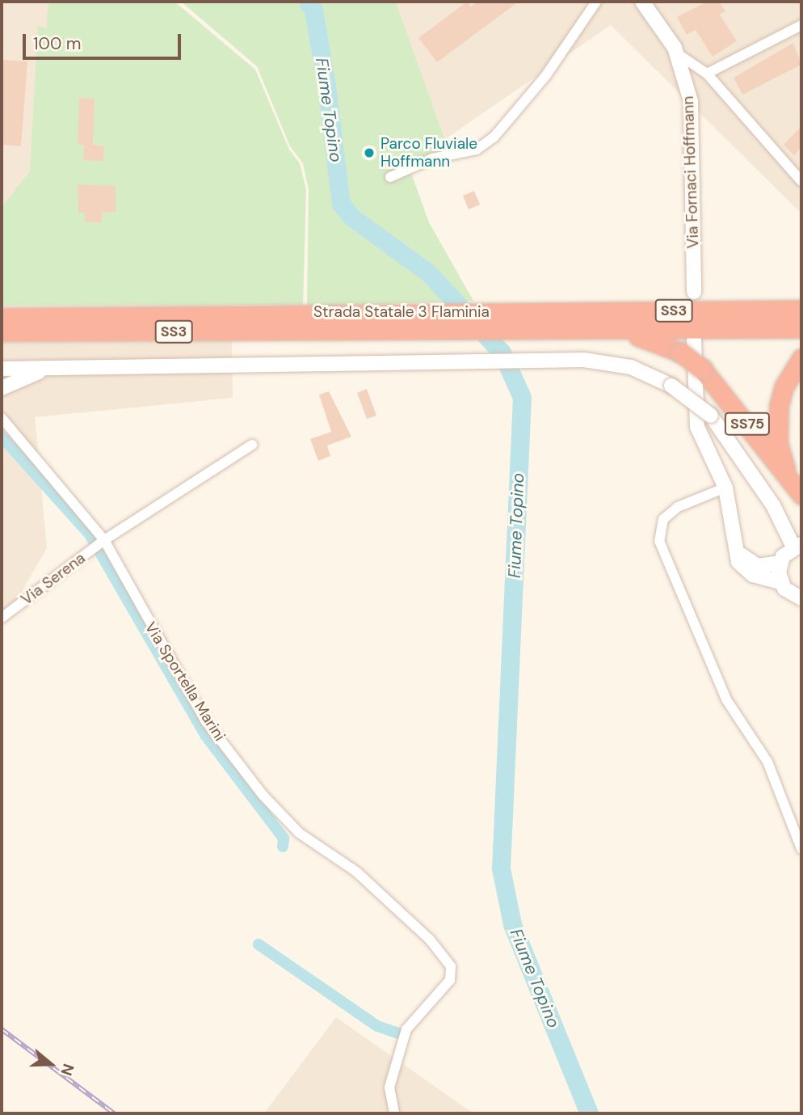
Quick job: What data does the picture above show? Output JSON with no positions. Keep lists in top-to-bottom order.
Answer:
{
  "streets": {
    "highway": ["SS3", "Strada Statale 3 Flaminia", "SS75"],
    "main road": ["Via Fornaci Hoffmann"],
    "street": ["Via Serena", "Via Sportella Marini"]
  },
  "crossings": [
    ["Strada Statale 3 Flaminia", "SS75"],
    ["Via Serena", "Via Sportella Marini"]
  ],
  "water": ["Fiume Topino"],
  "places": ["Parco Fluviale Hoffmann"],
  "scale_bar": "100 m",
  "north": "right"
}
